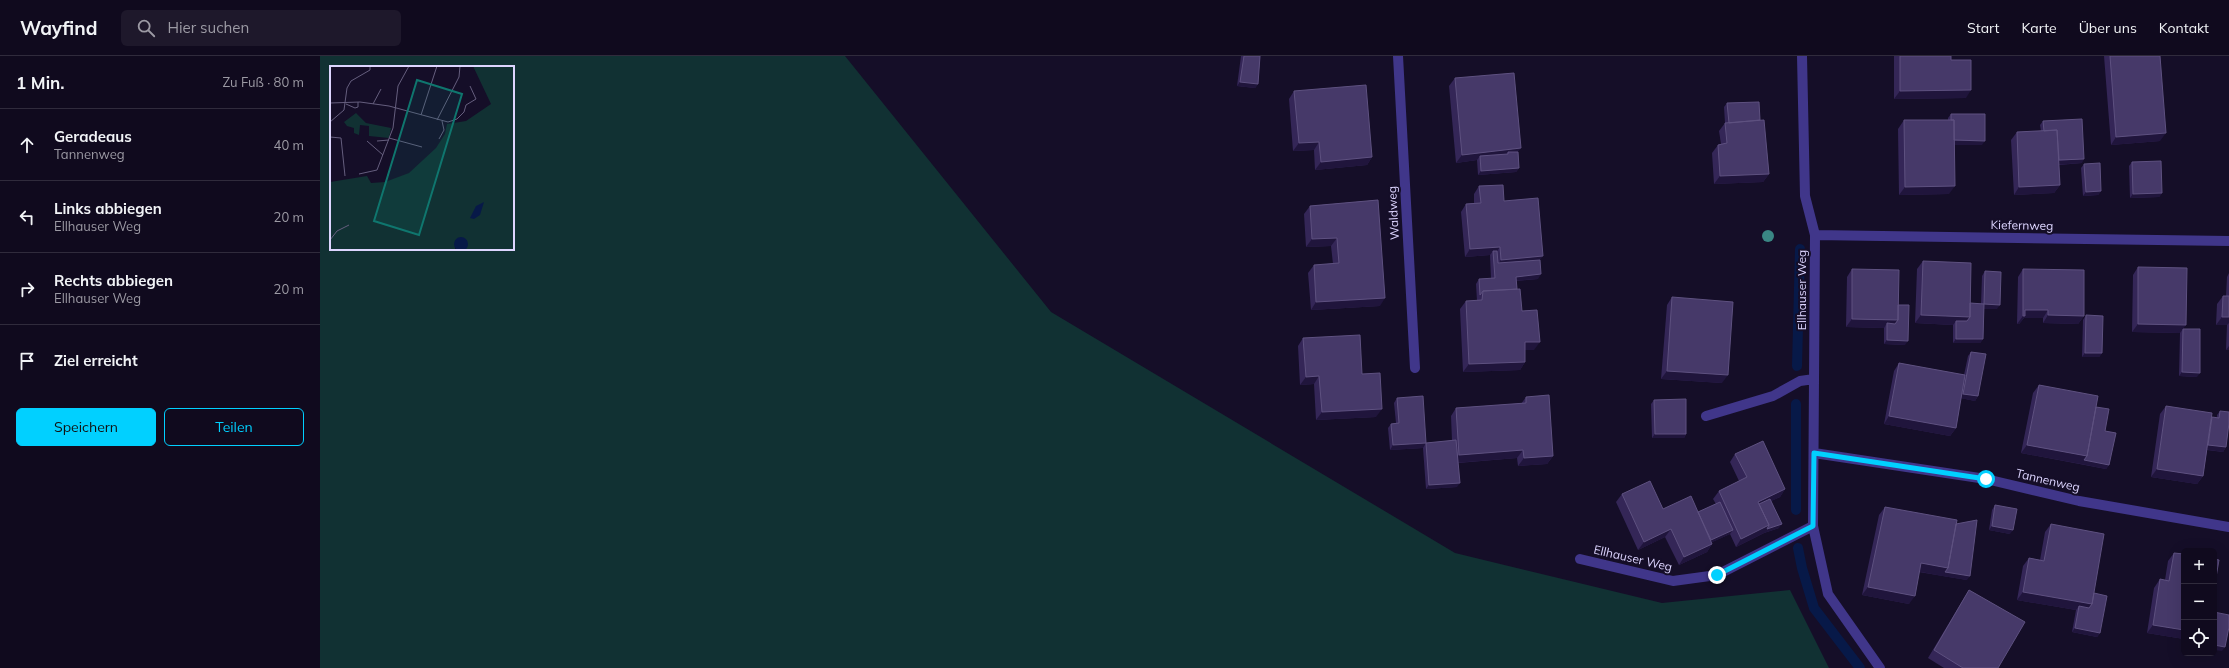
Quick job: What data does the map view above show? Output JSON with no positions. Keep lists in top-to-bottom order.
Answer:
{
  "streets": {
    "street": [
      "Waldweg",
      "Kiefernweg",
      "Ellhauser Weg",
      "Tannenweg"
    ]
  },
  "crossings": [
    ["Kiefernweg", "Ellhauser Weg"],
    ["Ellhauser Weg", "Tannenweg"]
  ],
  "page": {
    "header": "Wayfind",
    "search": "Hier suchen",
    "nav": [
      "Start",
      "Karte",
      "Über uns",
      "Kontakt"
    ],
    "heading": ["1 Min.", "Zu Fuß · 80 m"],
    "list": [
      ["Geradeaus", "Tannenweg", "40 m"],
      ["Links abbiegen", "Ellhauser Weg", "20 m"],
      ["Rechts abbiegen", "Ellhauser Weg", "20 m"],
      "Ziel erreicht"
    ],
    "buttons": ["Speichern", "Teilen"],
    "map_buttons": ["+", "−"]
  }
}
